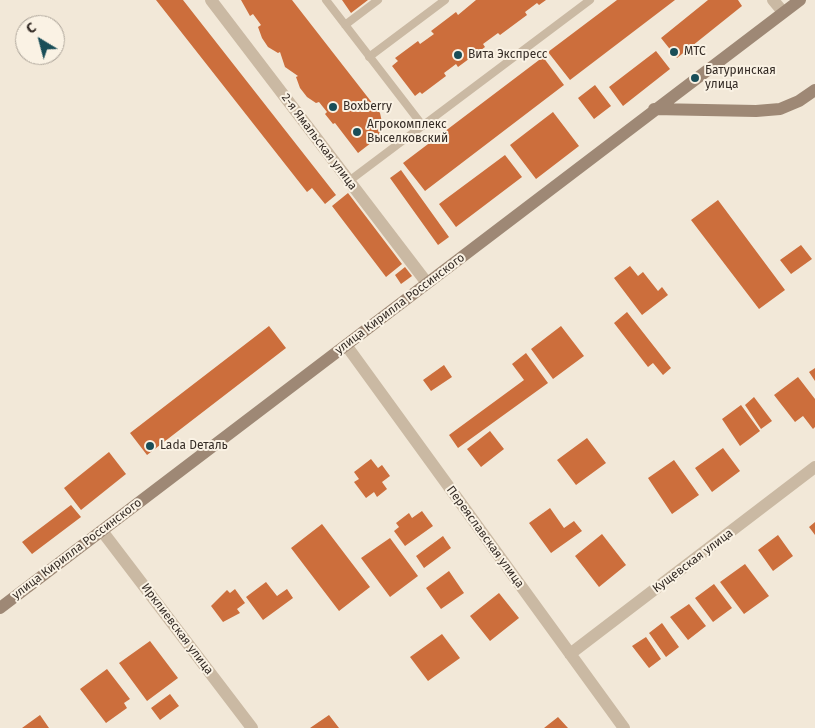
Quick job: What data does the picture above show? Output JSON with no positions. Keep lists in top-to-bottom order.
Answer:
{
  "streets": {
    "main road": ["улица Кирилла Россинского"],
    "street": [
      "2-я Ямальская улица",
      "Переяславская улица",
      "Кущевская улица",
      "Ирклиевская улица"
    ]
  },
  "crossings": [
    ["2-я Ямальская улица", "улица Кирилла Россинского"],
    ["улица Кирилла Россинского", "Переяславская улица"],
    ["улица Кирилла Россинского", "Ирклиевская улица"],
    ["Переяславская улица", "Кущевская улица"]
  ],
  "places": [
    "МТС",
    "Вита Экспресс",
    "Батуринская улица",
    "Boxberry",
    "Агрокомплекс Выселковский",
    "Lada Dеталь"
  ],
  "north": "top left"
}
